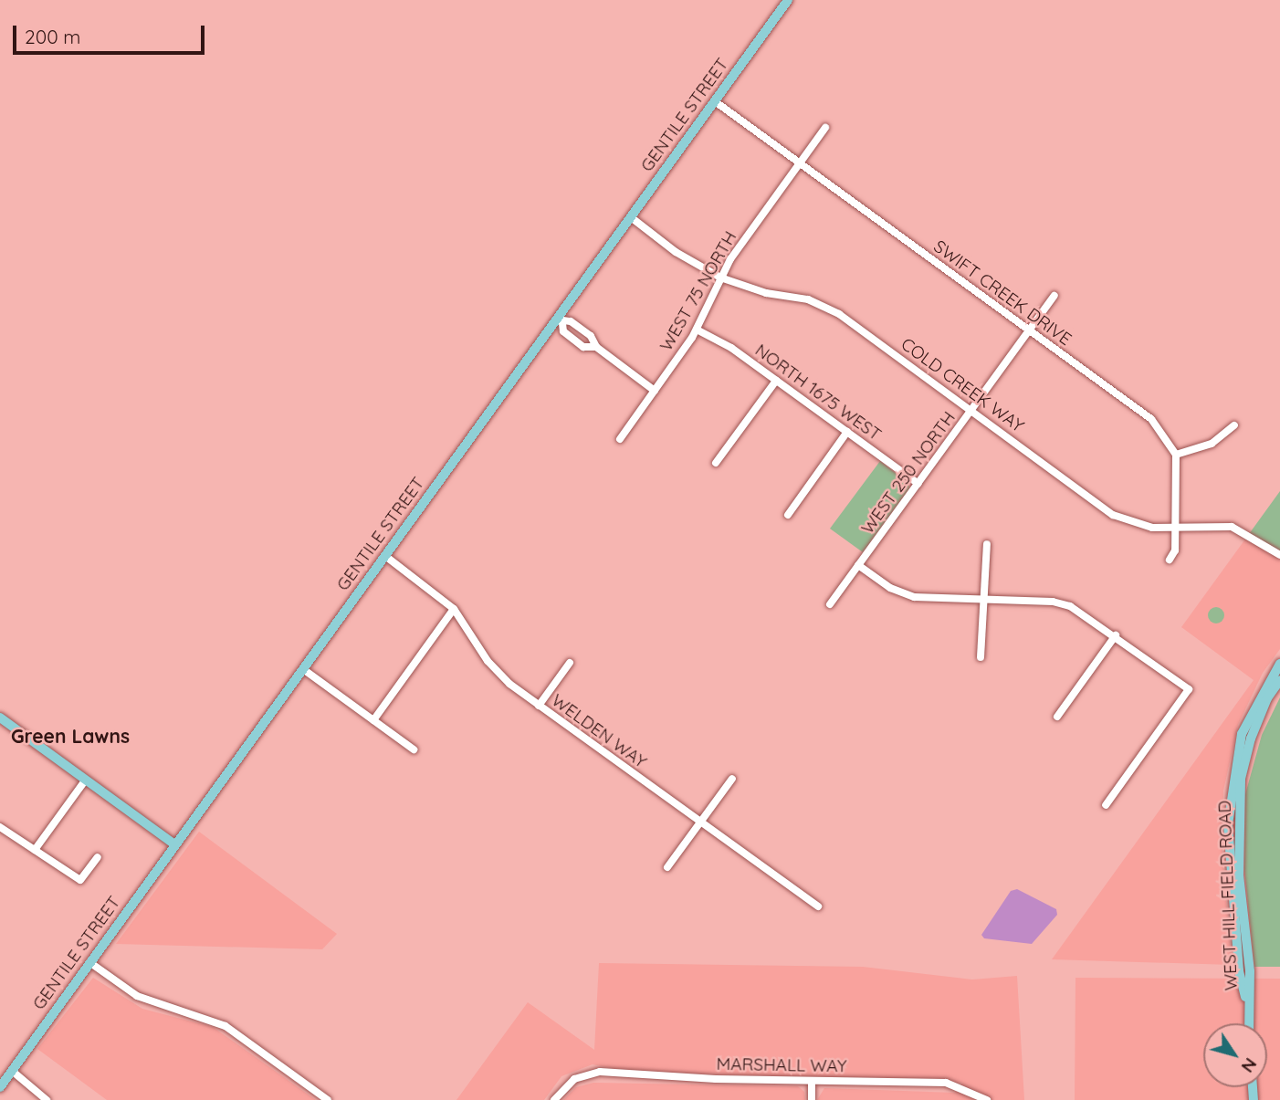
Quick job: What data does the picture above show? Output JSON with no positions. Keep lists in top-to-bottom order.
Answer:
{
  "streets": {
    "main road": ["GENTILE STREET", "WEST HILL FIELD ROAD"],
    "street": [
      "WEST 75 NORTH",
      "SWIFT CREEK DRIVE",
      "COLD CREEK WAY",
      "NORTH 1675 WEST",
      "WEST 250 NORTH",
      "WELDEN WAY",
      "MARSHALL WAY"
    ]
  },
  "crossings": [
    ["GENTILE STREET", "SWIFT CREEK DRIVE"],
    ["GENTILE STREET", "COLD CREEK WAY"],
    ["GENTILE STREET", "WELDEN WAY"],
    ["WEST 75 NORTH", "SWIFT CREEK DRIVE"],
    ["WEST 75 NORTH", "COLD CREEK WAY"],
    ["WEST 75 NORTH", "NORTH 1675 WEST"],
    ["SWIFT CREEK DRIVE", "WEST 250 NORTH"],
    ["COLD CREEK WAY", "WEST 250 NORTH"],
    ["NORTH 1675 WEST", "WEST 250 NORTH"]
  ],
  "districts": ["Green Lawns"],
  "scale_bar": "200 m",
  "north": "bottom right"
}
